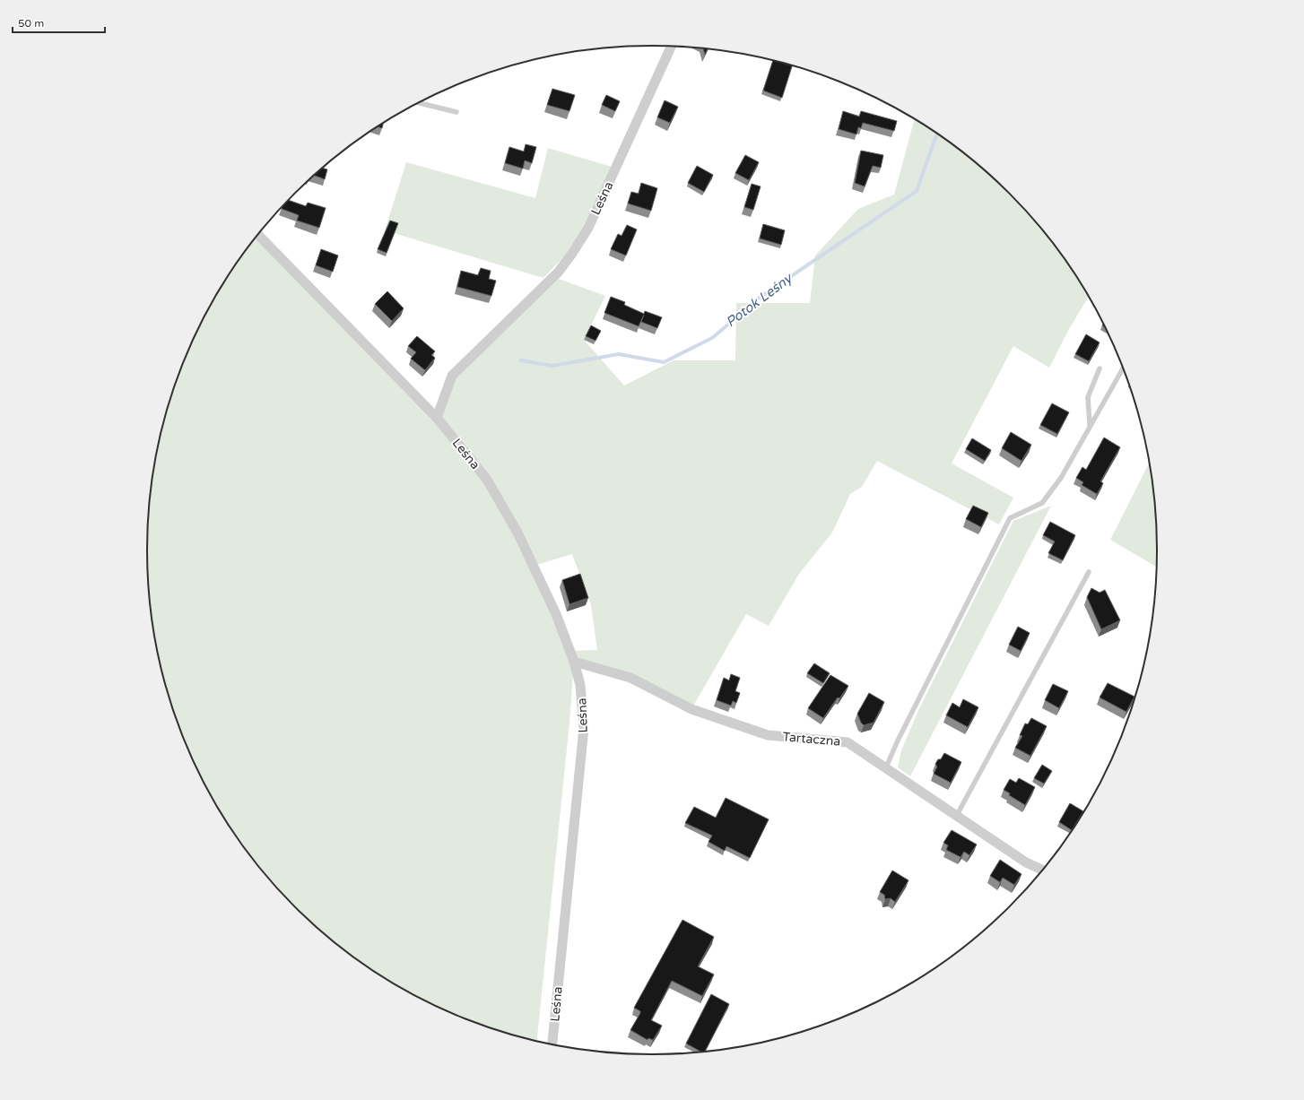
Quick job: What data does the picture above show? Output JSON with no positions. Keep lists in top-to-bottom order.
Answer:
{
  "streets": {
    "street": ["Leśna", "Tartaczna"]
  },
  "crossings": [
    ["Leśna", "Tartaczna"]
  ],
  "water": ["Potok Leśny"],
  "scale_bar": "50 m"
}
